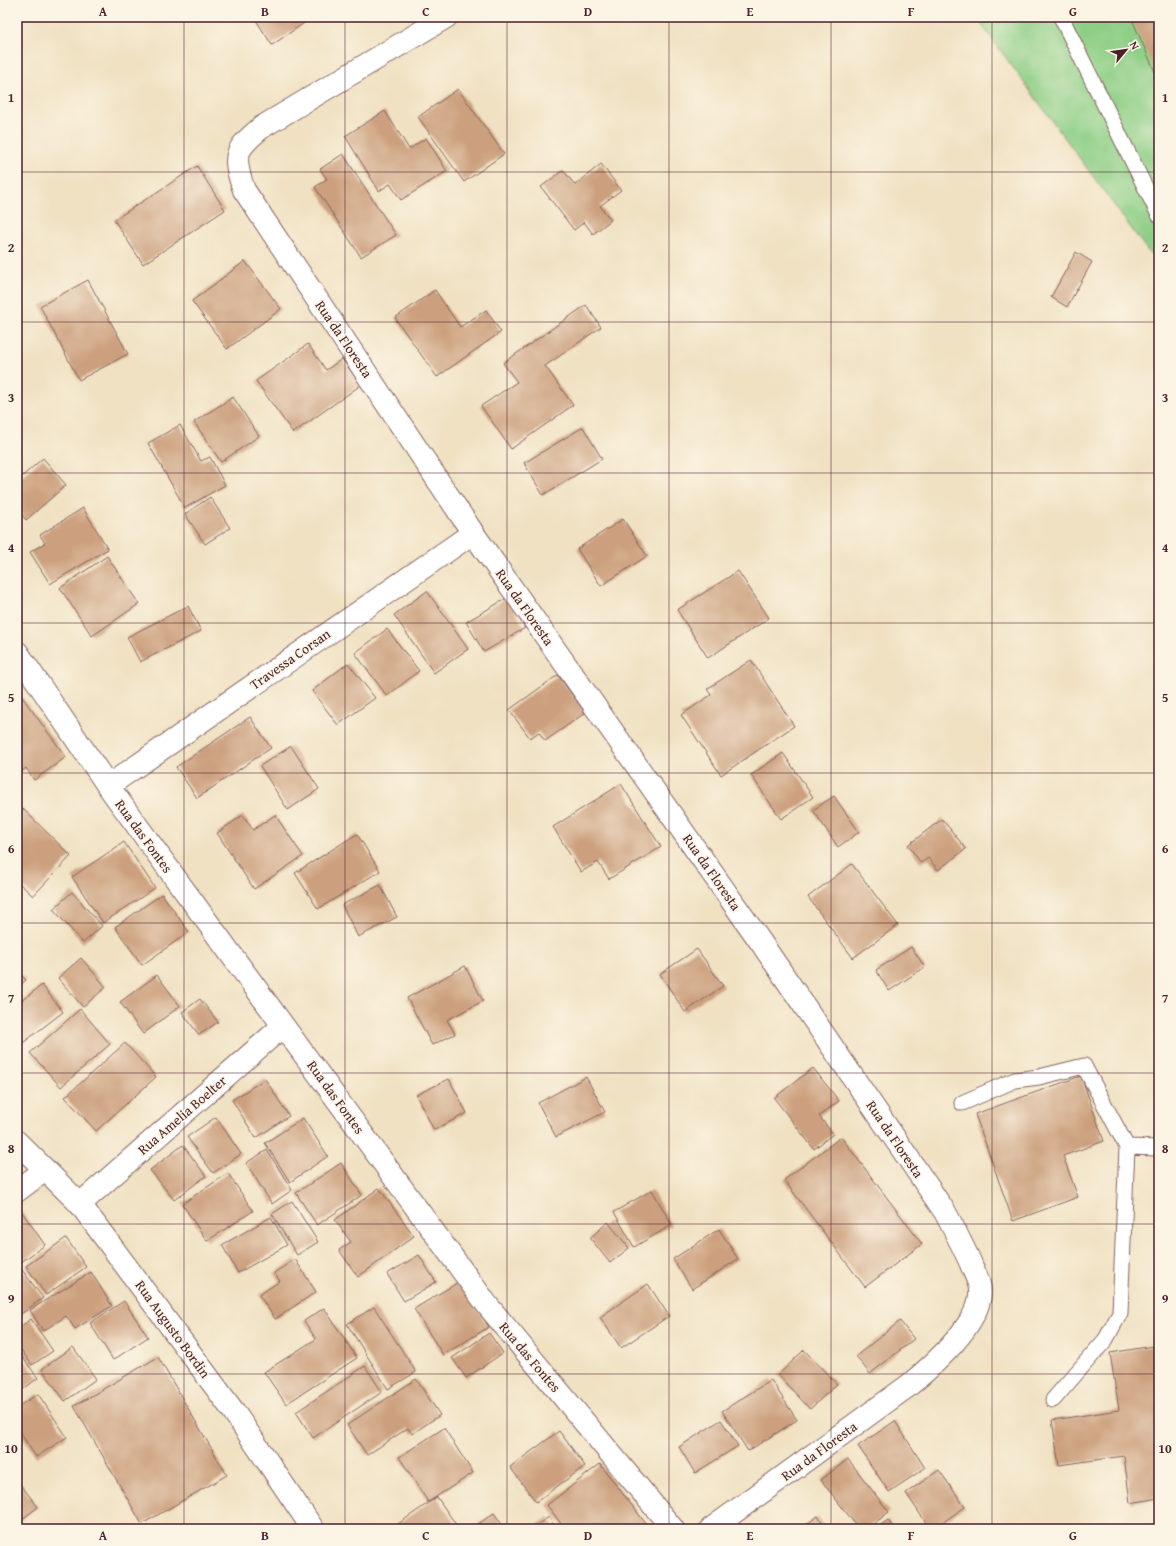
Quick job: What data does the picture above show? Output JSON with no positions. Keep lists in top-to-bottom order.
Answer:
{
  "streets": {
    "street": [
      "Rua da Floresta",
      "Travessa Corsan",
      "Rua das Fontes",
      "Rua Amelia Boelter",
      "Rua Augusto Bordin"
    ]
  },
  "crossings": [
    ["Rua da Floresta", "Travessa Corsan"],
    ["Travessa Corsan", "Rua das Fontes"],
    ["Rua das Fontes", "Rua Amelia Boelter"],
    ["Rua Amelia Boelter", "Rua Augusto Bordin"]
  ],
  "north": "top right",
  "grid": {
    "columns": [
      "A",
      "B",
      "C",
      "D",
      "E",
      "F",
      "G"
    ],
    "rows": [
      "1",
      "2",
      "3",
      "4",
      "5",
      "6",
      "7",
      "8",
      "9",
      "10"
    ]
  }
}
